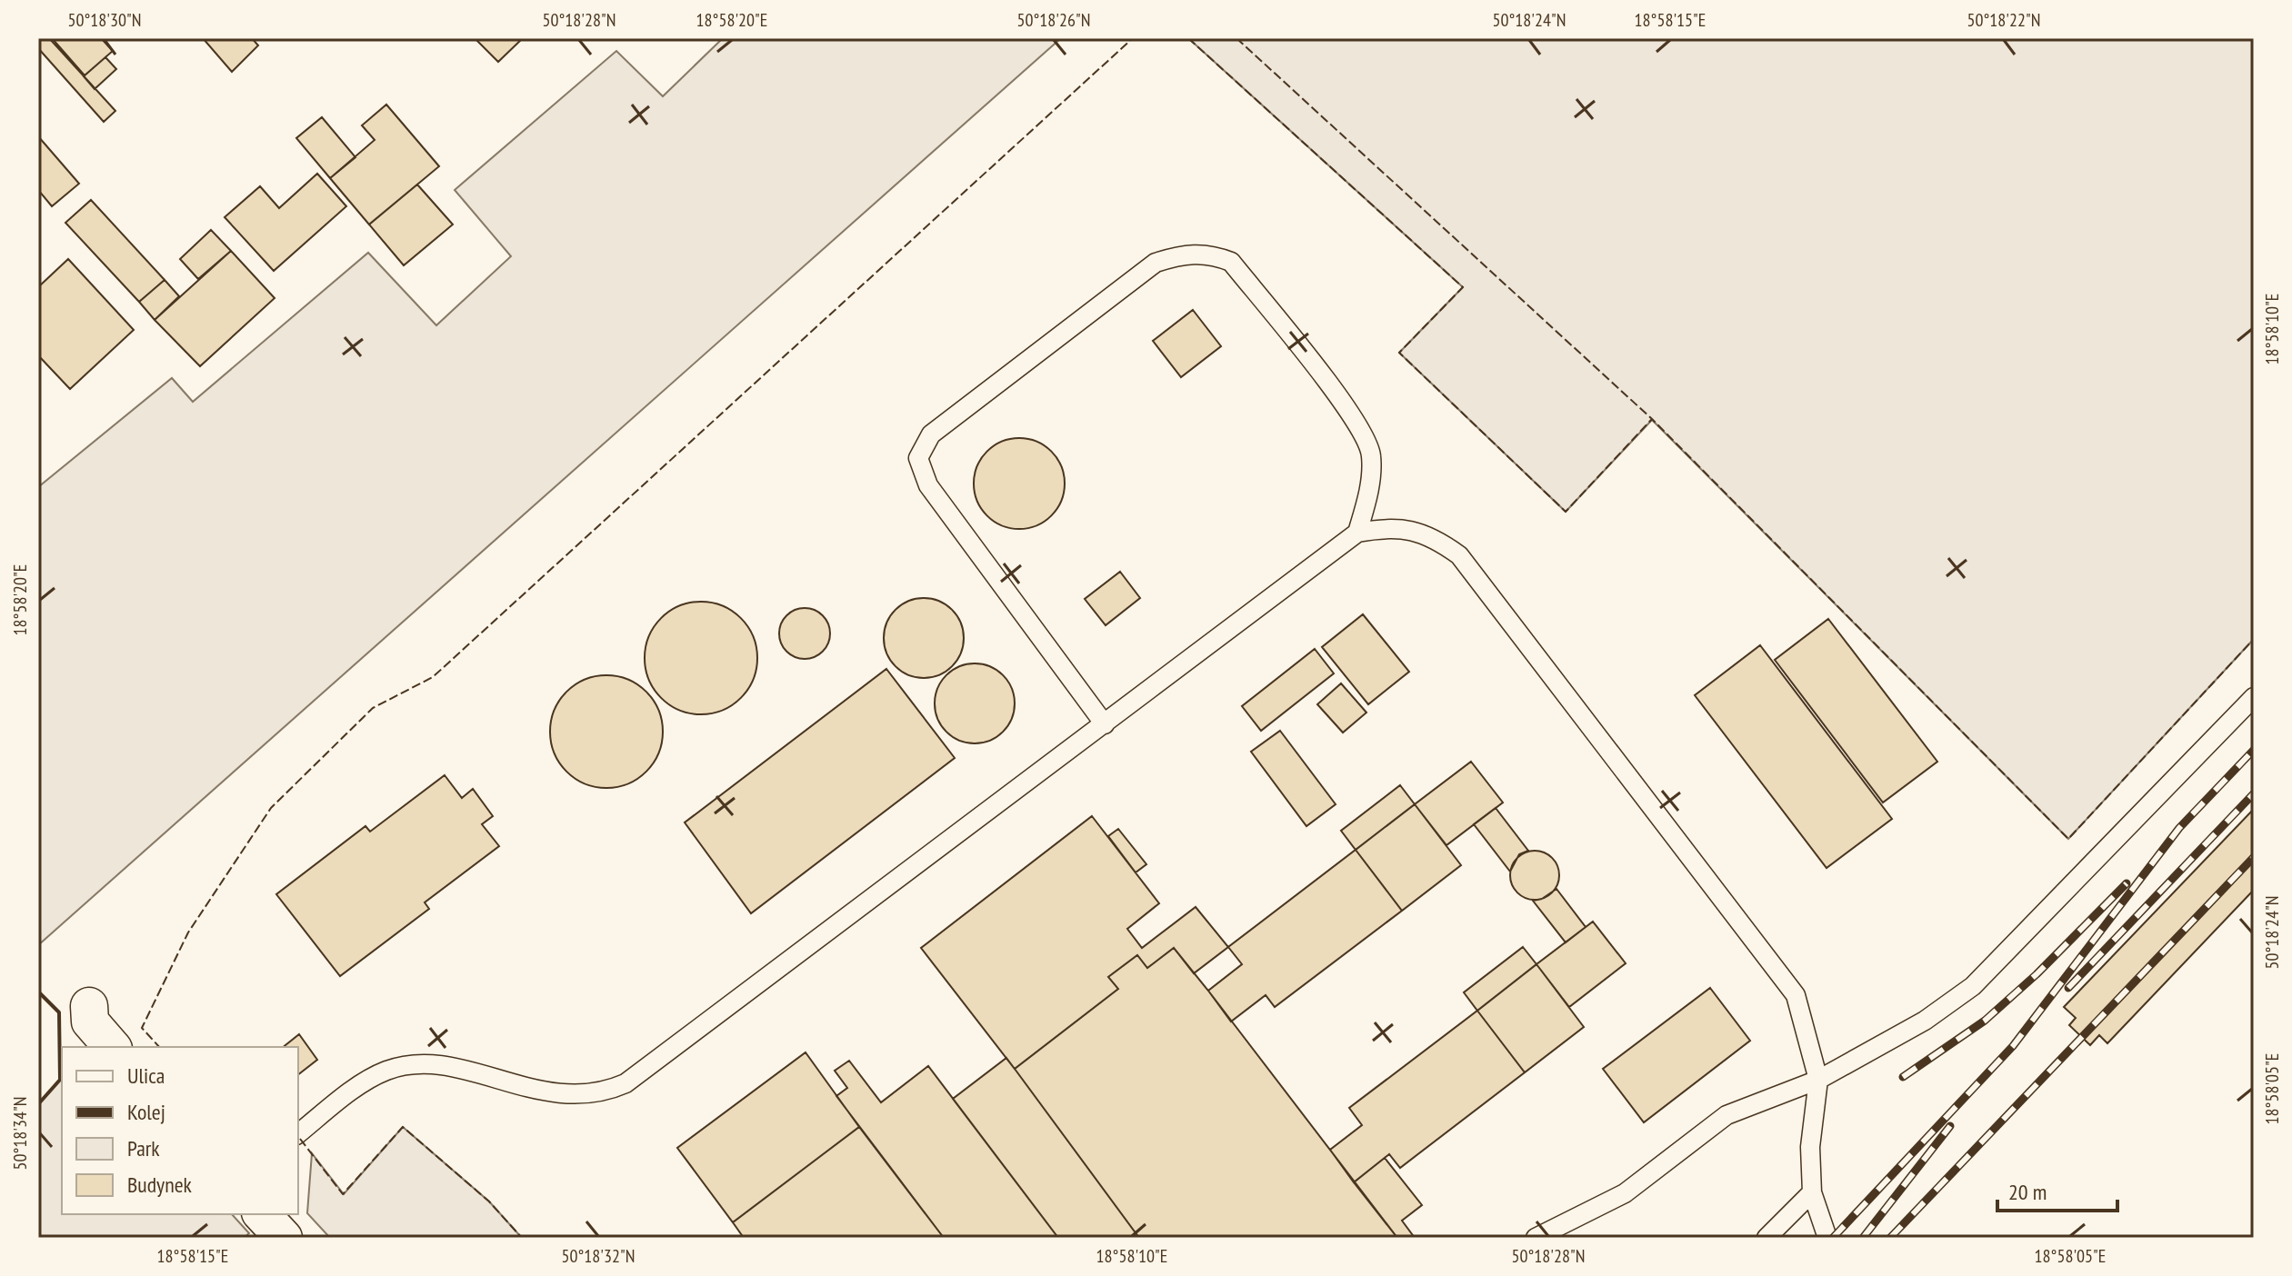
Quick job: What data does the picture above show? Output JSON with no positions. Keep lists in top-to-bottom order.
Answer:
{
  "legend": [
    "Ulica",
    "Kolej",
    "Park",
    "Budynek"
  ],
  "scale_bar": "20 m",
  "coordinates": [
    "50°18'30\"N",
    "50°18'28\"N",
    "18°58'20\"E",
    "50°18'26\"N",
    "50°18'24\"N",
    "18°58'15\"E",
    "50°18'22\"N",
    "18°58'10\"E",
    "18°58'05\"E",
    "50°18'34\"N",
    "50°18'32\"N"
  ]
}
